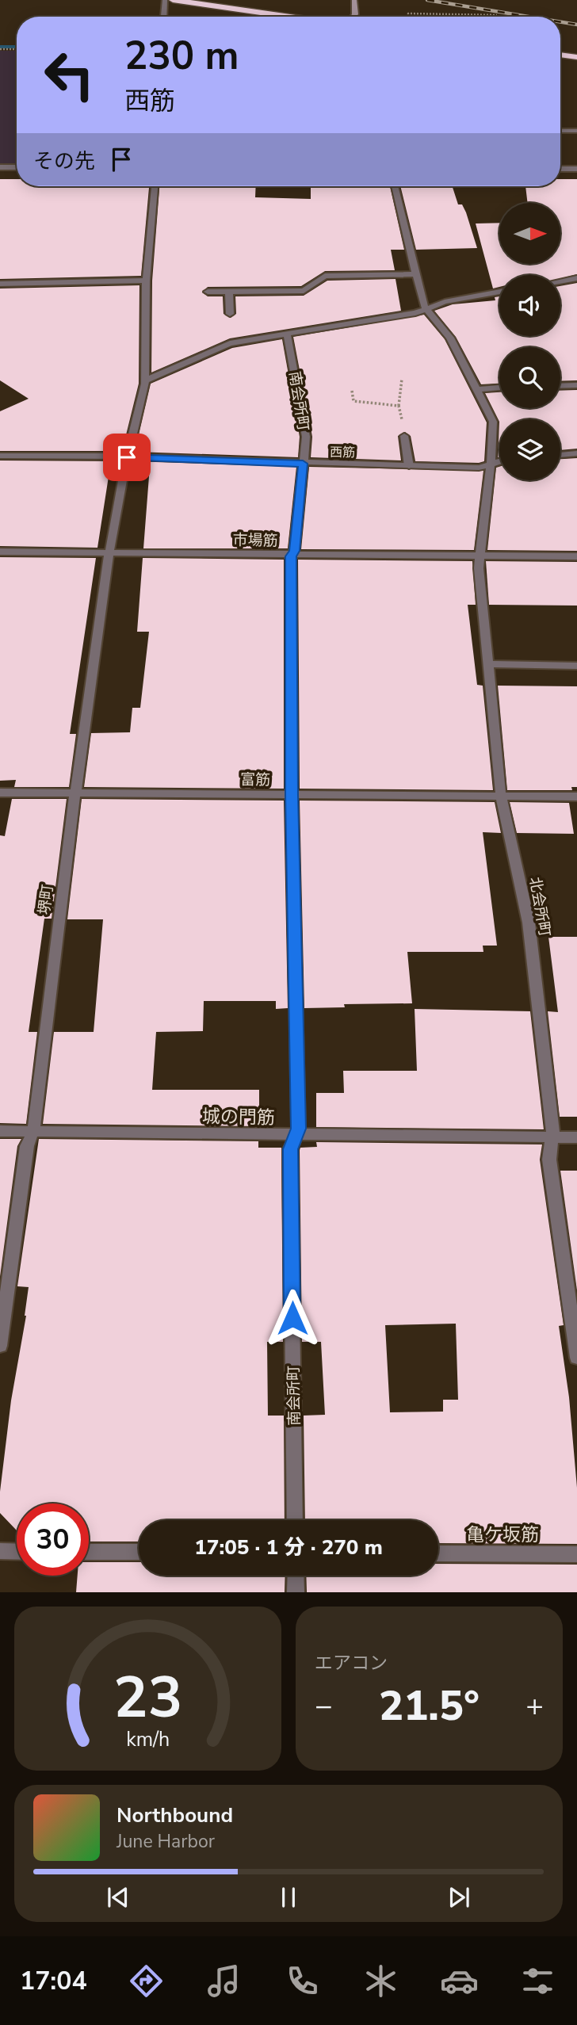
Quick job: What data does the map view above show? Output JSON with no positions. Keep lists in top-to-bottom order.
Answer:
{
  "streets": {
    "street": [
      "南会所町",
      "西筋",
      "市場筋",
      "富筋",
      "堺町",
      "北会所町",
      "城の門筋",
      "亀ケ坂筋"
    ]
  },
  "crossings": [
    ["南会所町", "西筋"],
    ["南会所町", "市場筋"],
    ["南会所町", "富筋"],
    ["南会所町", "城の門筋"],
    ["西筋", "堺町"],
    ["西筋", "北会所町"],
    ["市場筋", "堺町"],
    ["市場筋", "北会所町"],
    ["富筋", "堺町"],
    ["富筋", "北会所町"],
    ["堺町", "城の門筋"],
    ["北会所町", "城の門筋"]
  ],
  "north": "right",
  "page": {
    "turn": ["230 m", "西筋"],
    "then": "その先",
    "limit": "30",
    "trip": "17:05 · 1 分 · 270 m",
    "tile": "エアコン",
    "heat": ["−", "21.5°", "+"],
    "song": ["Northbound", "June Harbor"],
    "tabs": "17:04",
    "gauge": ["23", "km/h"]
  }
}
